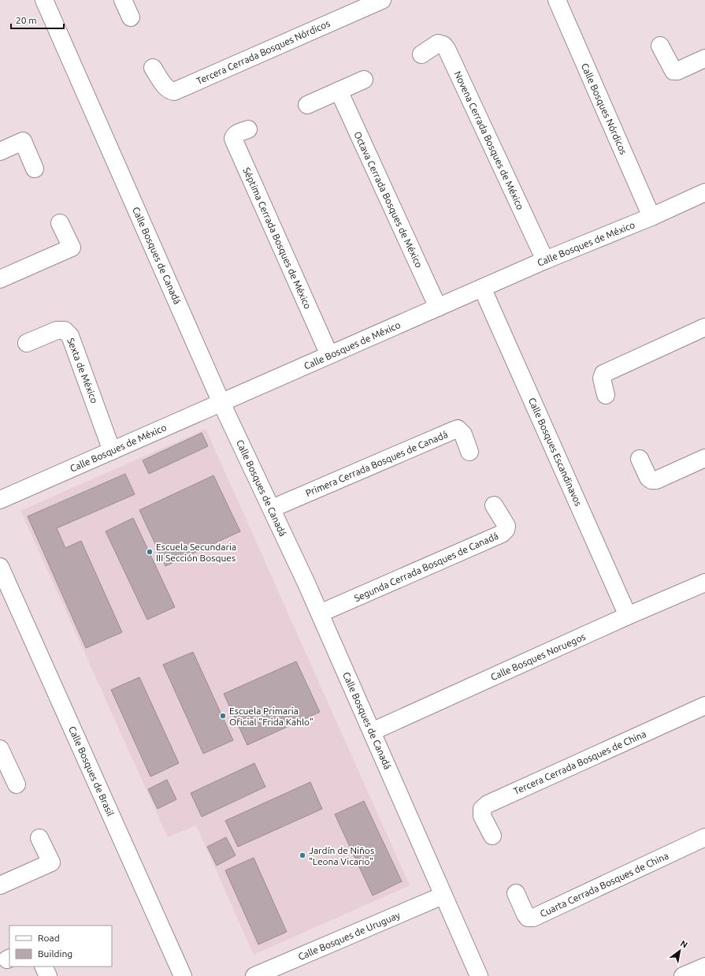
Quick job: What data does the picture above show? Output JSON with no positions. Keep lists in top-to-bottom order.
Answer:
{
  "streets": {
    "street": [
      "Tercera Cerrada Bosques Nórdicos",
      "Calle Bosques Nórdicos",
      "Novena Cerrada Bosques de México",
      "Octava Cerrada Bosques de México",
      "Séptima Cerrada Bosques de México",
      "Calle Bosques de México",
      "Calle Bosques de Canadá",
      "Sexta de México",
      "Calle Bosques Escandinavos",
      "Primera Cerrada Bosques de Canadá",
      "Segunda Cerrada Bosques de Canadá",
      "Calle Bosques Noruegos",
      "Tercera Cerrada Bosques de China",
      "Calle Bosques de Brasil",
      "Cuarta Cerrada Bosques de China",
      "Calle Bosques de Uruguay"
    ]
  },
  "crossings": [
    ["Calle Bosques Nórdicos", "Calle Bosques de México"],
    ["Novena Cerrada Bosques de México", "Calle Bosques de México"],
    ["Octava Cerrada Bosques de México", "Calle Bosques de México"],
    ["Séptima Cerrada Bosques de México", "Calle Bosques de México"],
    ["Calle Bosques de México", "Calle Bosques de Canadá"],
    ["Calle Bosques de México", "Sexta de México"],
    ["Calle Bosques de México", "Calle Bosques Escandinavos"],
    ["Calle Bosques de Canadá", "Primera Cerrada Bosques de Canadá"],
    ["Calle Bosques de Canadá", "Segunda Cerrada Bosques de Canadá"],
    ["Calle Bosques de Canadá", "Calle Bosques Noruegos"],
    ["Calle Bosques de Canadá", "Calle Bosques de Uruguay"],
    ["Calle Bosques Escandinavos", "Calle Bosques Noruegos"]
  ],
  "places": ["Escuela Secundaria III Sección Bosques", "Escuela Primaria Oficial \"Frida Kahlo\"", "Jardín de Niños \"Leona Vicario\""],
  "legend": ["Road", "Building"],
  "scale_bar": "20 m",
  "north": "top right"
}
